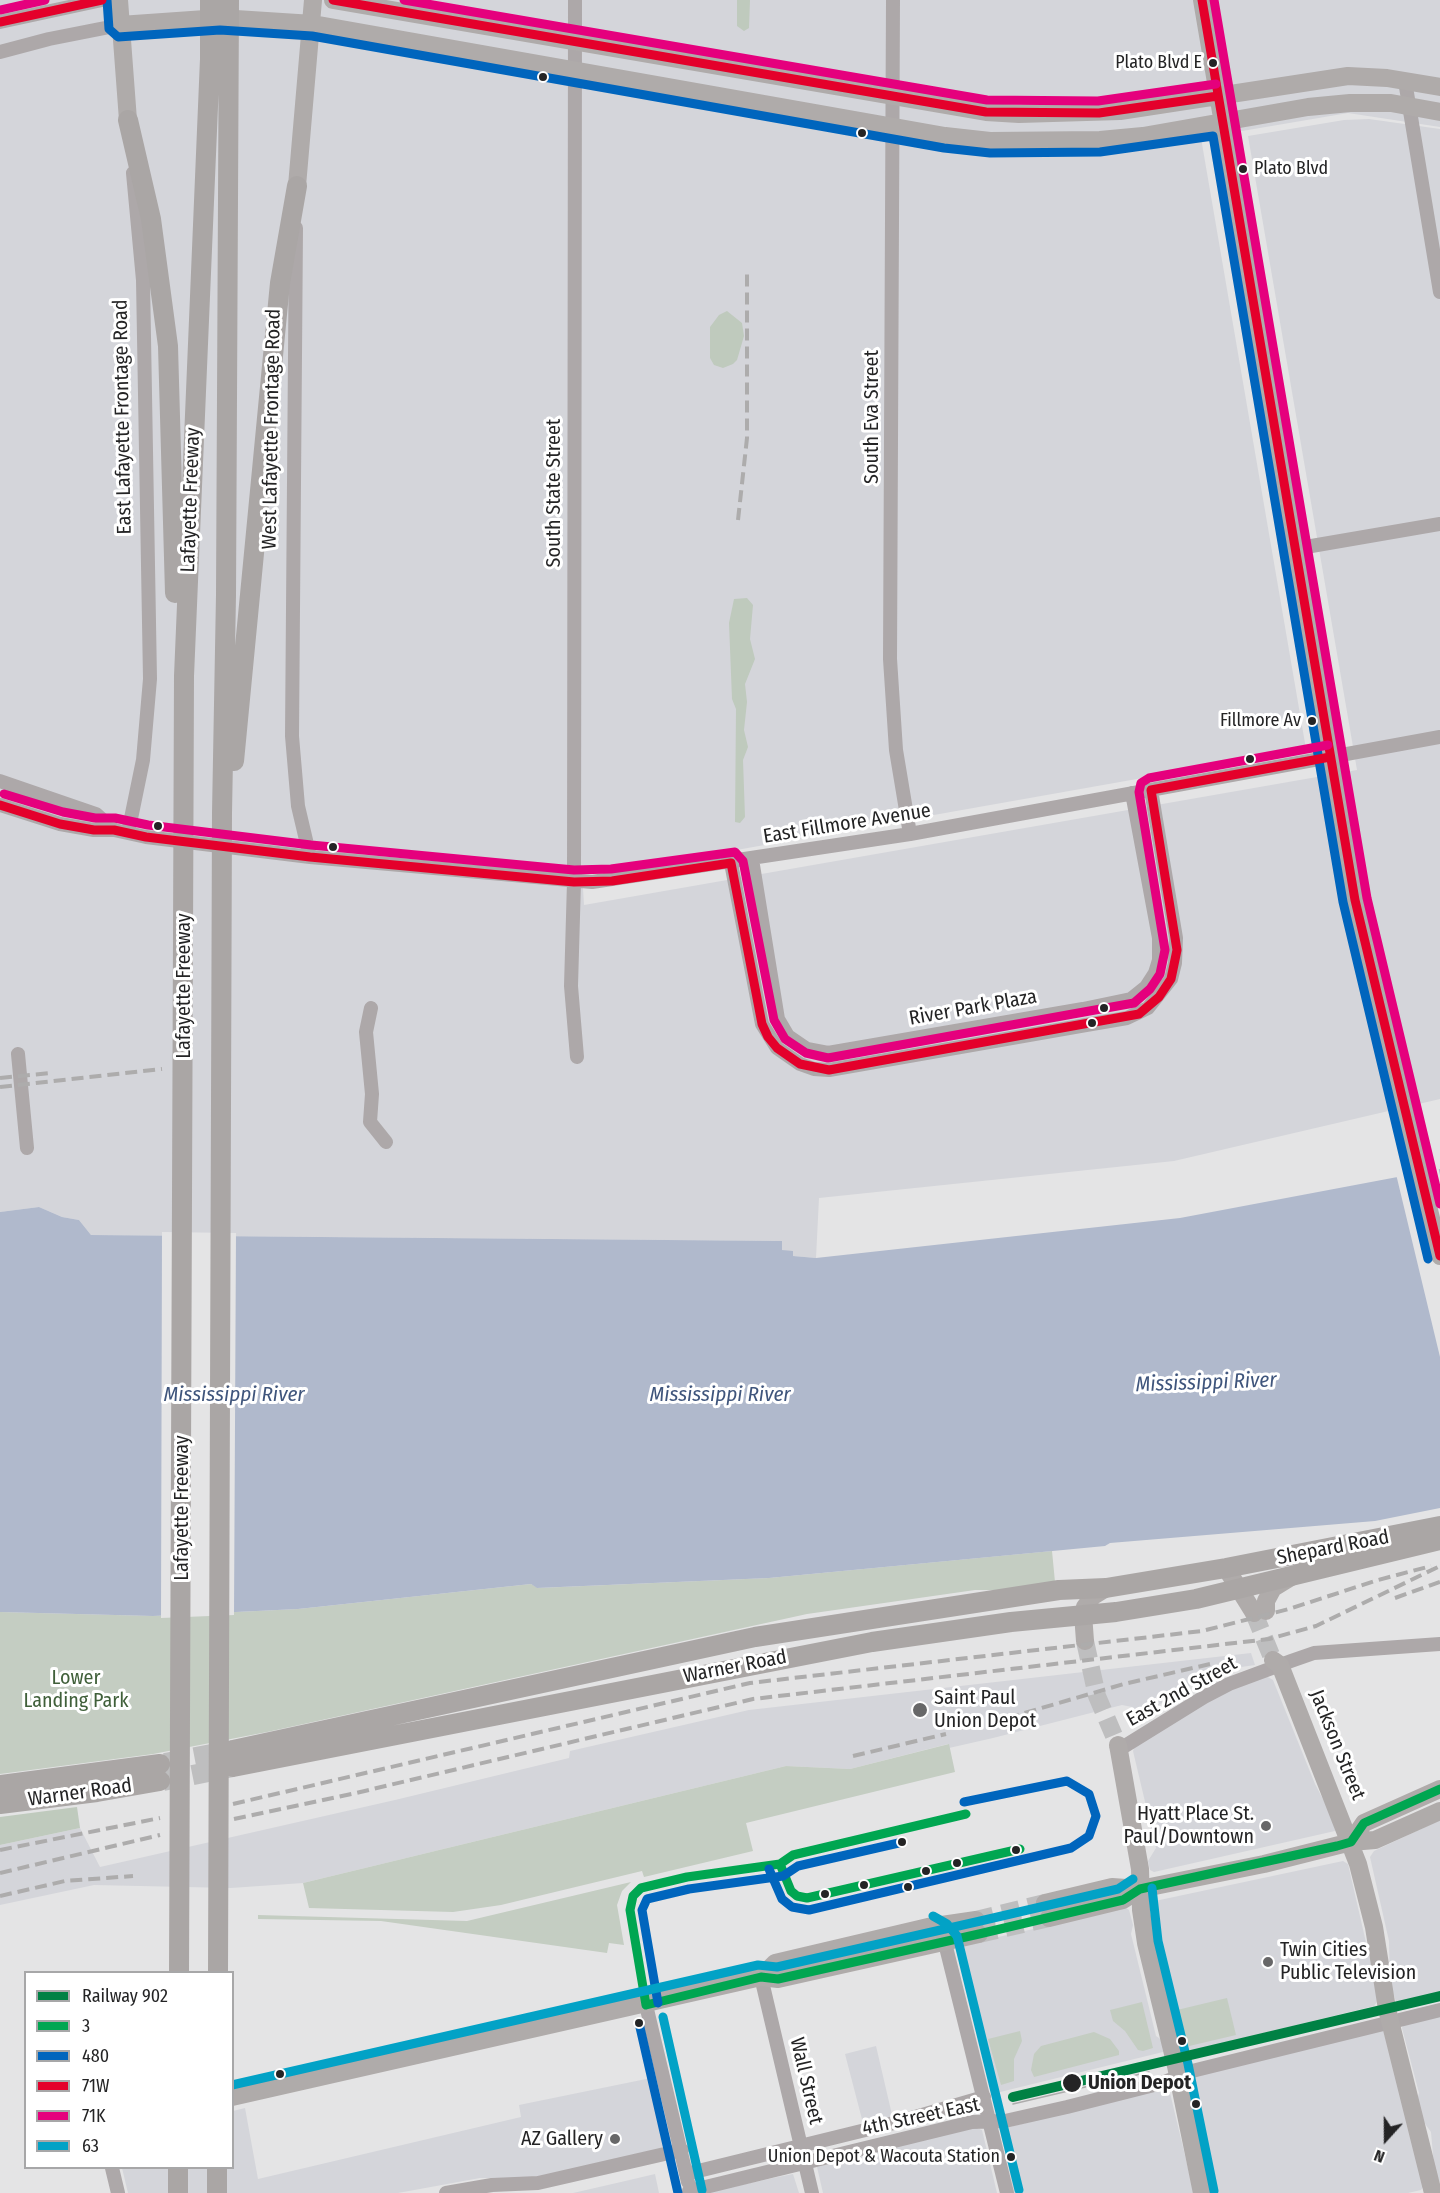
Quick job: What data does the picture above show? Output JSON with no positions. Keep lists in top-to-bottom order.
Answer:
{
  "streets": {
    "highway": ["Lafayette Freeway", "Shepard Road", "Warner Road"],
    "main road": ["East Lafayette Frontage Road", "West Lafayette Frontage Road", "Jackson Street"],
    "street": [
      "South Eva Street",
      "South State Street",
      "East Fillmore Avenue",
      "River Park Plaza",
      "East 2nd Street",
      "Wall Street",
      "4th Street East"
    ]
  },
  "crossings": [
    ["East Lafayette Frontage Road", "East Fillmore Avenue"],
    ["South Eva Street", "East Fillmore Avenue"],
    ["West Lafayette Frontage Road", "East Fillmore Avenue"],
    ["South State Street", "East Fillmore Avenue"],
    ["East Fillmore Avenue", "River Park Plaza"],
    ["Shepard Road", "Warner Road"],
    ["East 2nd Street", "Jackson Street"],
    ["Jackson Street", "4th Street East"],
    ["Wall Street", "4th Street East"]
  ],
  "water": ["Mississippi River"],
  "parks": ["Lower Landing Park"],
  "places": [
    "Plato Blvd E",
    "Plato Blvd",
    "Fillmore Av",
    "Saint Paul Union Depot",
    "Hyatt Place St. Paul/Downtown",
    "Twin Cities Public Television",
    "Union Depot",
    "AZ Gallery",
    "Union Depot & Wacouta Station"
  ],
  "lines": [
    "transit line 480",
    "transit line 71W",
    "transit line 71K",
    "transit line 3",
    "transit line 63",
    "rail line 902"
  ],
  "legend": [
    "Railway 902",
    "3",
    "480",
    "71W",
    "71K",
    "63"
  ],
  "north": "bottom"
}
